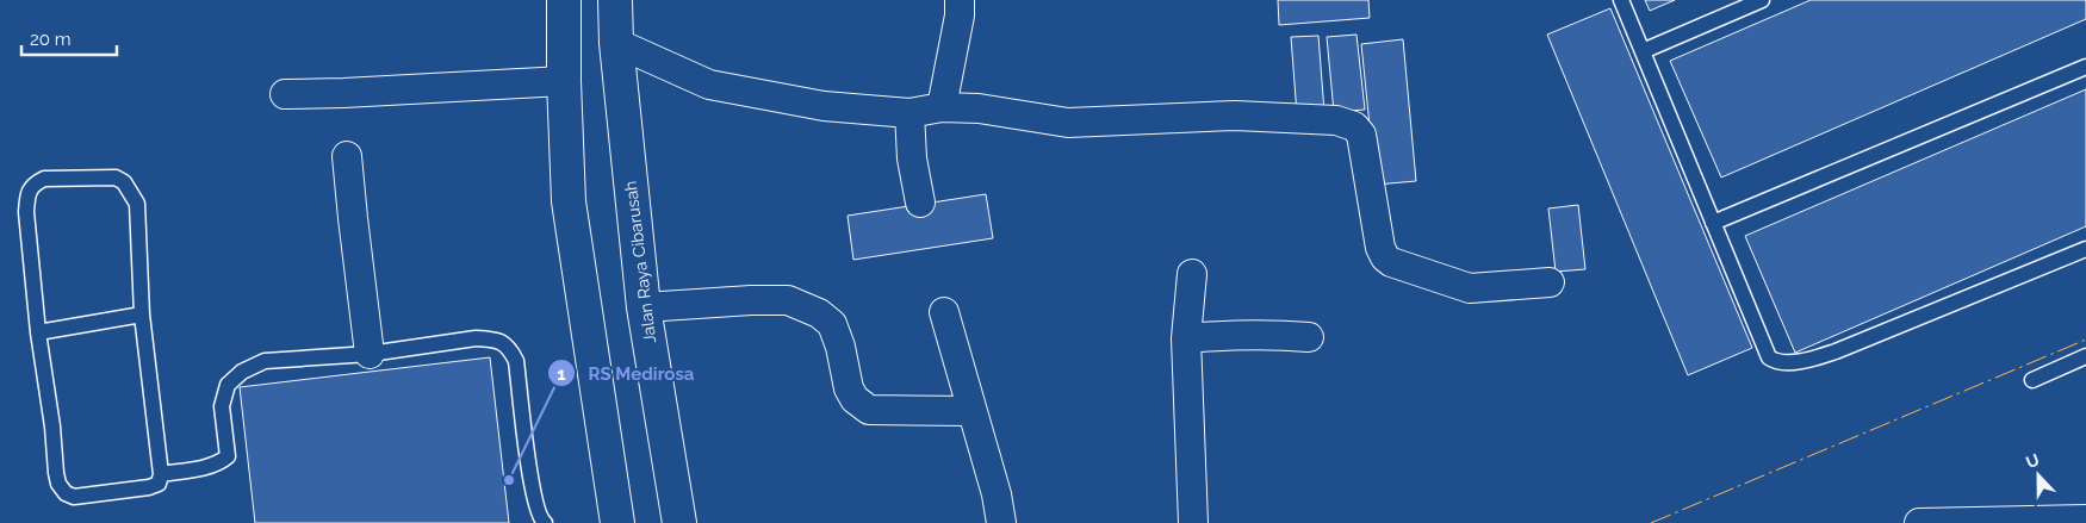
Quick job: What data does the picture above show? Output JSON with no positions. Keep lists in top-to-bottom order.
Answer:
{
  "streets": {
    "main road": ["Jalan Raya Cibarusah"]
  },
  "places": ["RS Medirosa"],
  "scale_bar": "20 m",
  "north": "top"
}
